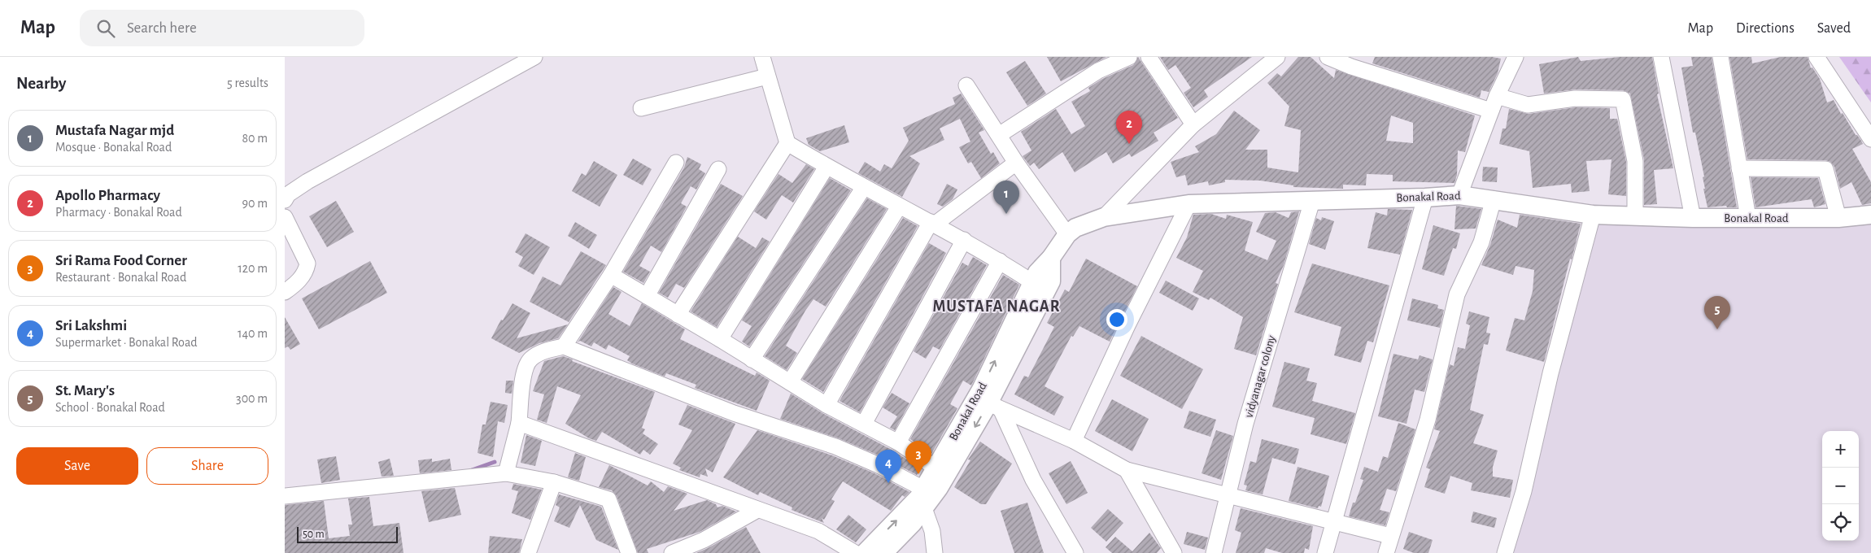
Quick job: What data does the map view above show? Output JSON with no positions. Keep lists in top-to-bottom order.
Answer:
{
  "streets": {
    "main road": ["Bonakal Road"],
    "street": ["vidyanagar colony"]
  },
  "crossings": [
    ["Bonakal Road", "vidyanagar colony"]
  ],
  "districts": ["MUSTAFA NAGAR"],
  "scale_bar": "50 m",
  "page": {
    "header": "Map",
    "search": "Search here",
    "nav": ["Map", "Directions", "Saved"],
    "heading": ["Nearby", "5 results"],
    "list": [
      {
        "mark": "1",
        "name": "Mustafa Nagar mjd",
        "note": "Mosque · Bonakal Road",
        "value": "80 m"
      },
      {
        "mark": "2",
        "name": "Apollo Pharmacy",
        "note": "Pharmacy · Bonakal Road",
        "value": "90 m"
      },
      {
        "mark": "3",
        "name": "Sri Rama Food Corner",
        "note": "Restaurant · Bonakal Road",
        "value": "120 m"
      },
      {
        "mark": "4",
        "name": "Sri Lakshmi",
        "note": "Supermarket · Bonakal Road",
        "value": "140 m"
      },
      {
        "mark": "5",
        "name": "St. Mary's",
        "note": "School · Bonakal Road",
        "value": "300 m"
      }
    ],
    "pins": [
      "2",
      "1",
      "5",
      "3",
      "4"
    ],
    "map_buttons": ["+", "−"],
    "buttons": ["Save", "Share"],
    "scale": "50 m"
  }
}
